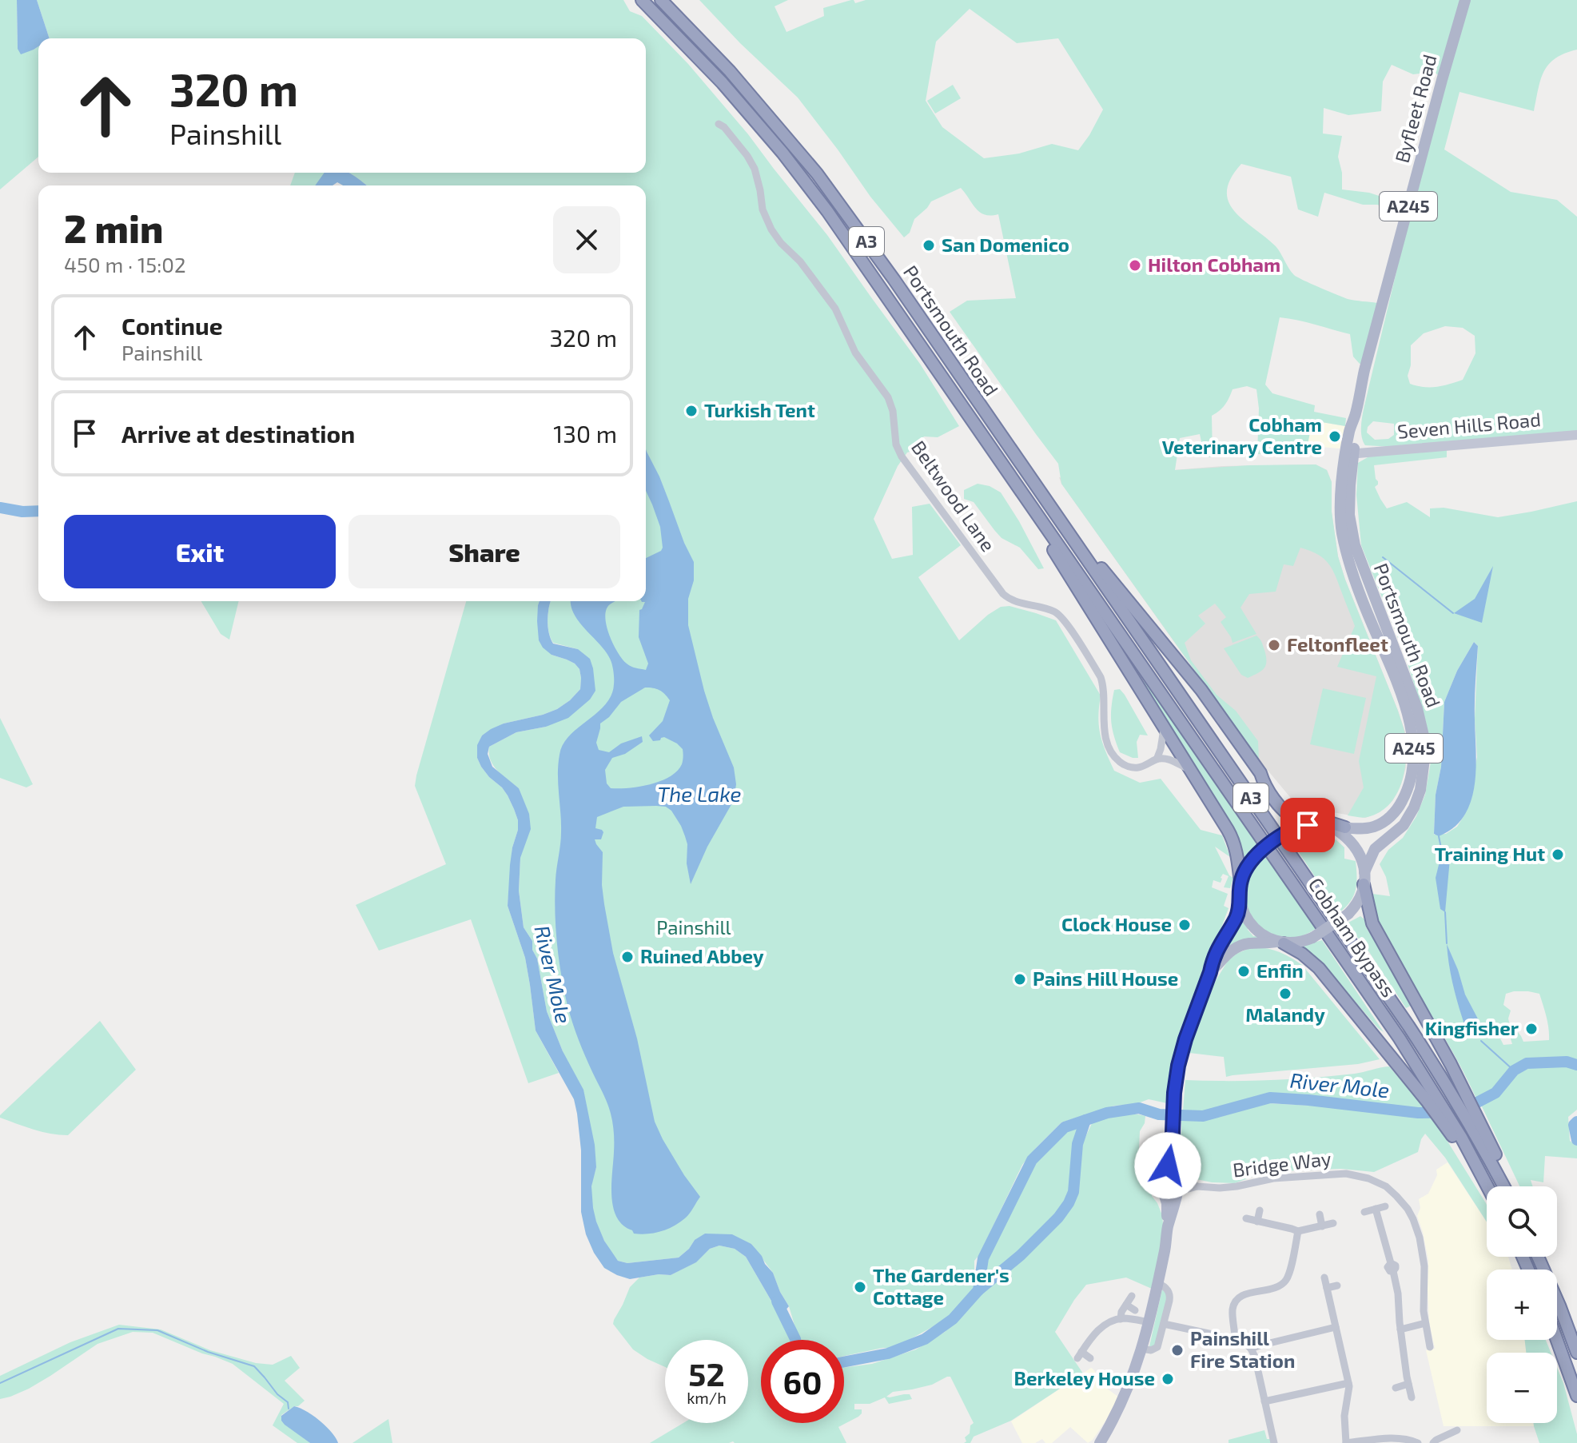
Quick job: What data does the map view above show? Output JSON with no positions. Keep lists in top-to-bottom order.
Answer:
{
  "streets": {
    "highway": ["A3", "Portsmouth Road", "Cobham Bypass"],
    "main road": ["Byfleet Road", "A245", "Seven Hills Road"],
    "street": ["Beltwood Lane", "Bridge Way"]
  },
  "crossings": [
    ["Byfleet Road", "Portsmouth Road"],
    ["Byfleet Road", "Seven Hills Road"],
    ["Portsmouth Road", "Cobham Bypass"]
  ],
  "water": ["The Lake", "River Mole"],
  "parks": ["Painshill"],
  "places": [
    "San Domenico",
    "Hilton Cobham",
    "Turkish Tent",
    "Cobham Veterinary Centre",
    "Feltonfleet",
    "Training Hut",
    "Clock House",
    "Ruined Abbey",
    "Enfin",
    "Pains Hill House",
    "Malandy",
    "Kingfisher",
    "The Gardener's Cottage",
    "Painshill Fire Station",
    "Berkeley House"
  ],
  "page": {
    "turn": ["320 m", "Painshill"],
    "heading": ["2 min", "450 m · 15:02"],
    "list": [
      {
        "name": "Continue",
        "note": "Painshill",
        "value": "320 m"
      },
      {
        "name": "Arrive at destination",
        "value": "130 m"
      }
    ],
    "buttons": ["Exit", "Share"],
    "map_buttons": ["+", "−"],
    "speed": "52 km/h",
    "limit": "60"
  }
}
